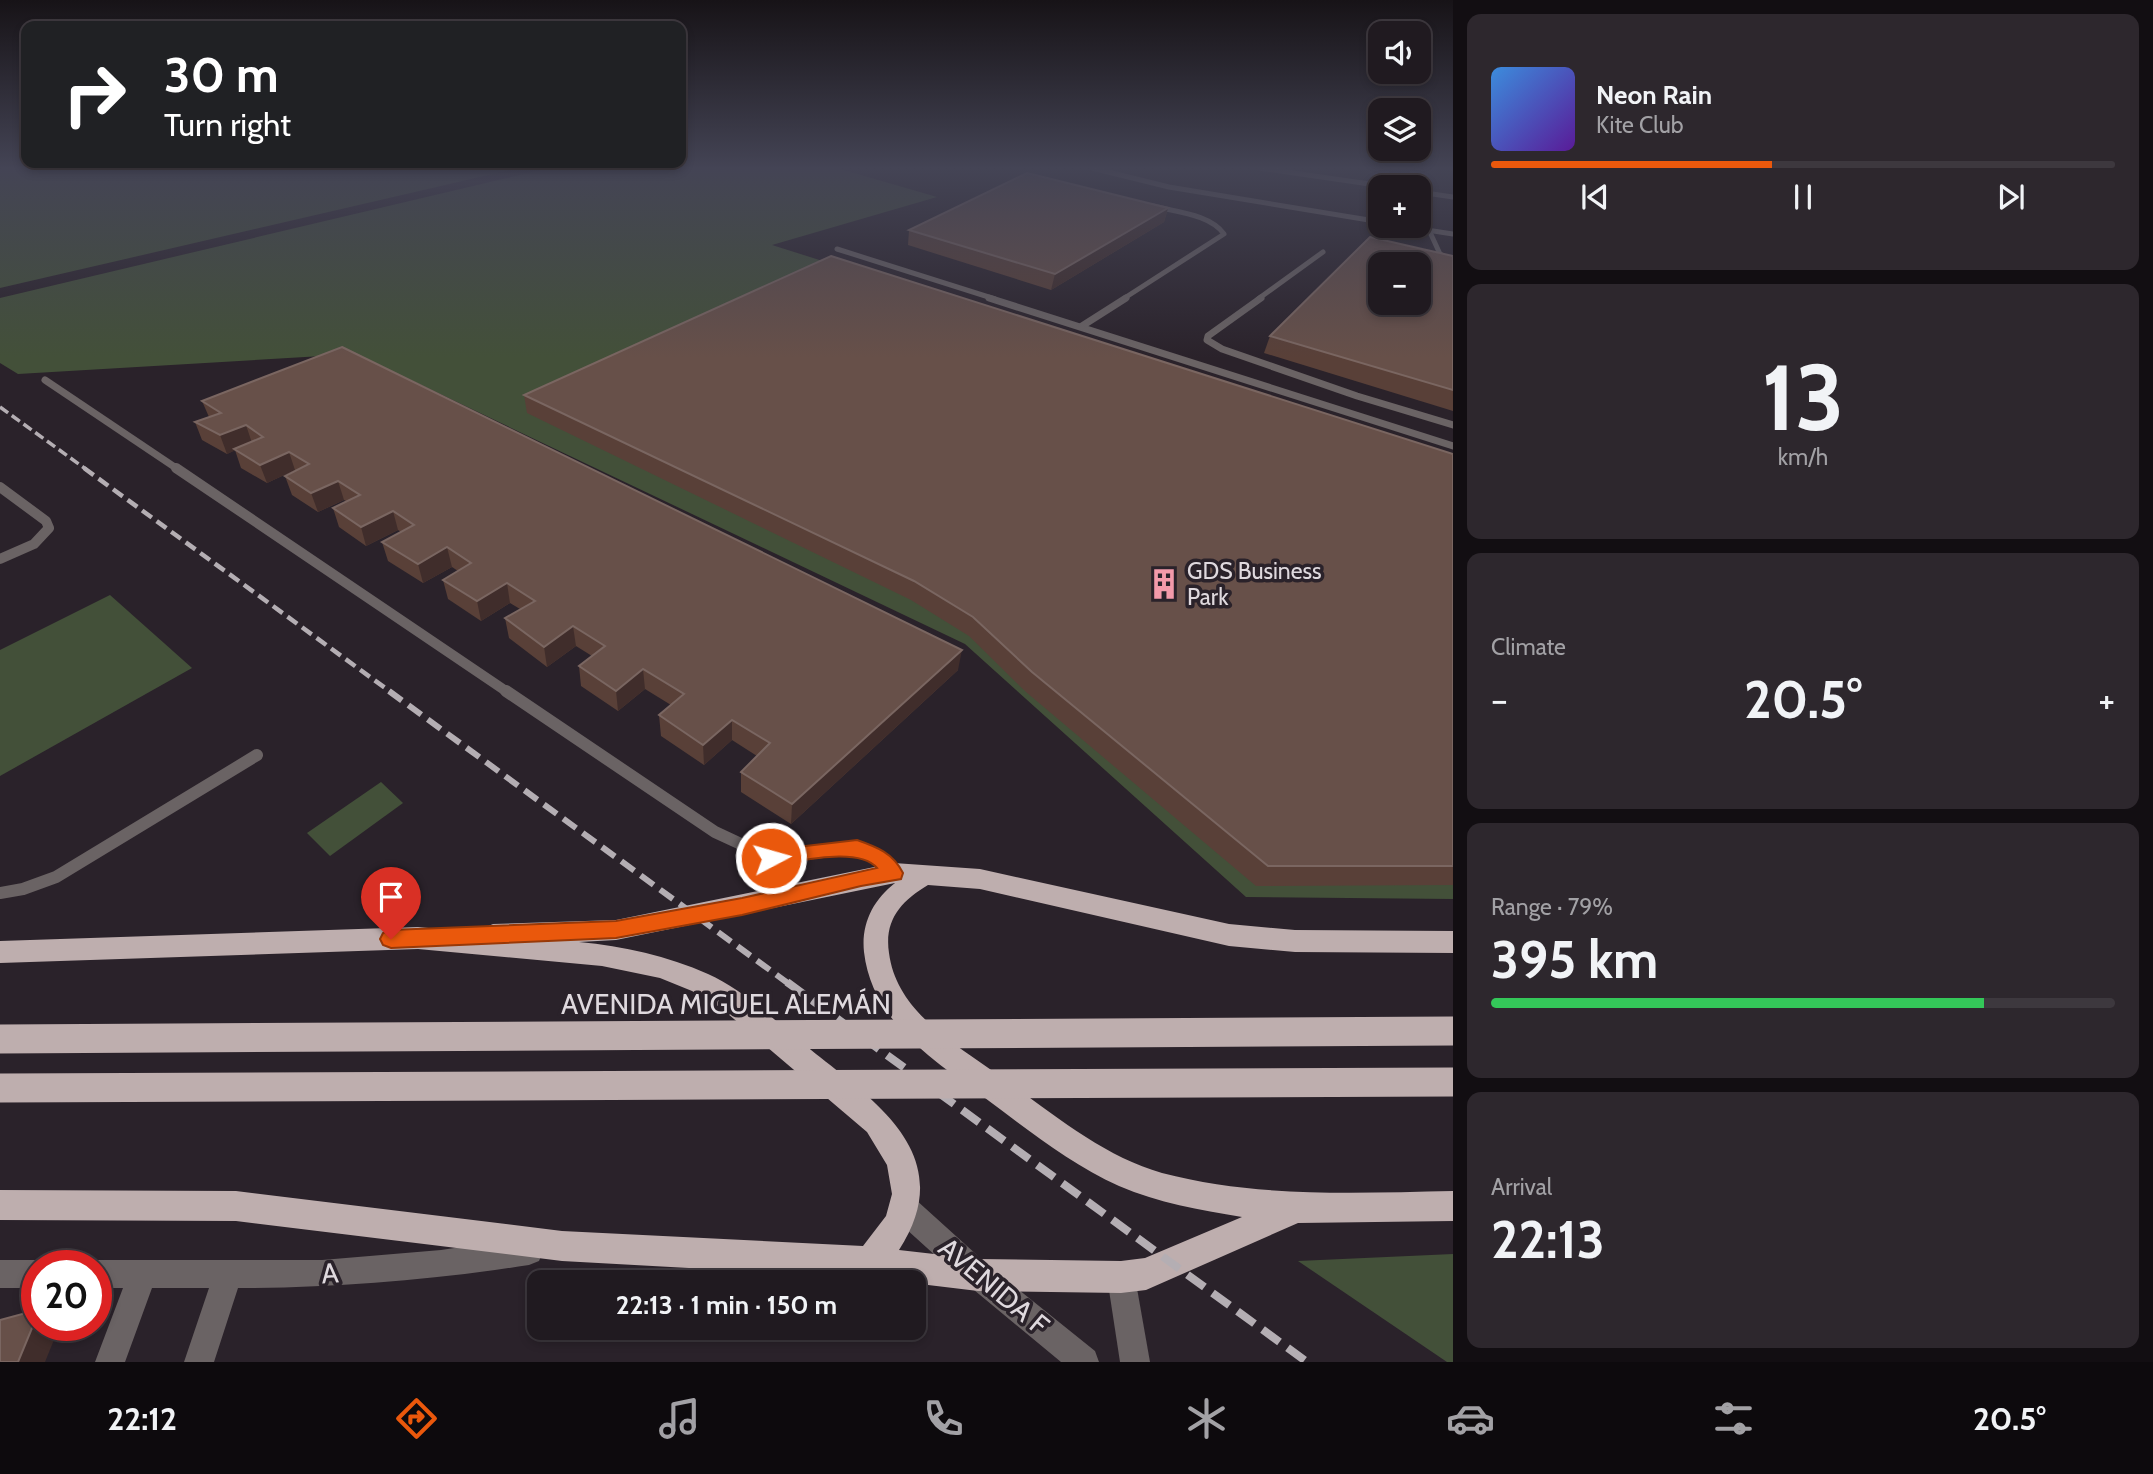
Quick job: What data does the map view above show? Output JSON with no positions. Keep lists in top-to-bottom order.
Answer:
{
  "streets": {
    "highway": ["AVENIDA MIGUEL ALEMÁN"],
    "street": ["A", "AVENIDA F"]
  },
  "places": {
    "building": ["GDS Business Park"]
  },
  "page": {
    "map_buttons": ["+", "−"],
    "turn": ["30 m", "Turn right"],
    "song": ["Neon Rain", "Kite Club"],
    "tile": [
      ["13", "km/h"],
      "Climate",
      ["Range · 79%", "395 km"],
      ["Arrival", "22:13"]
    ],
    "heat": ["−", "20.5°", "+"],
    "limit": "20",
    "trip": "22:13 · 1 min · 150 m",
    "tabs": ["22:12", "20.5°"]
  }
}
